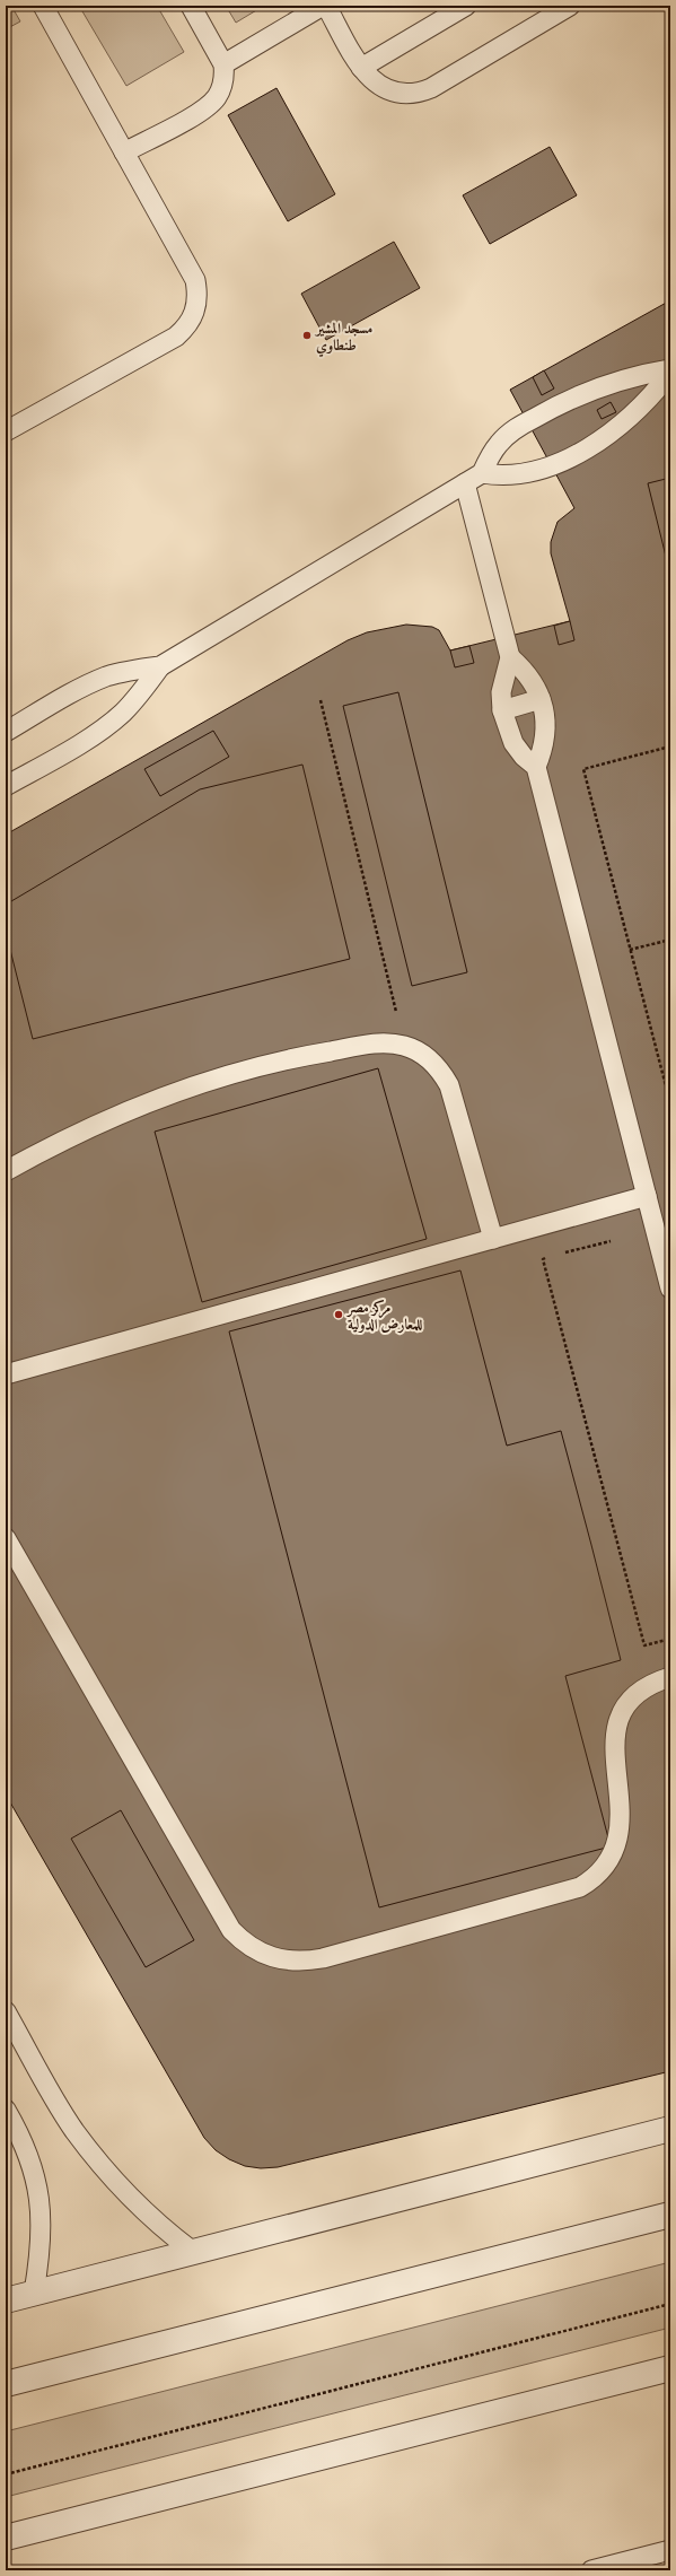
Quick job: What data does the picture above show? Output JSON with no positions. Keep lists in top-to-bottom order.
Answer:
{
  "places": ["مسجد المشير طنطاوي", "مركز مصر للمعارض الدولية"]
}
